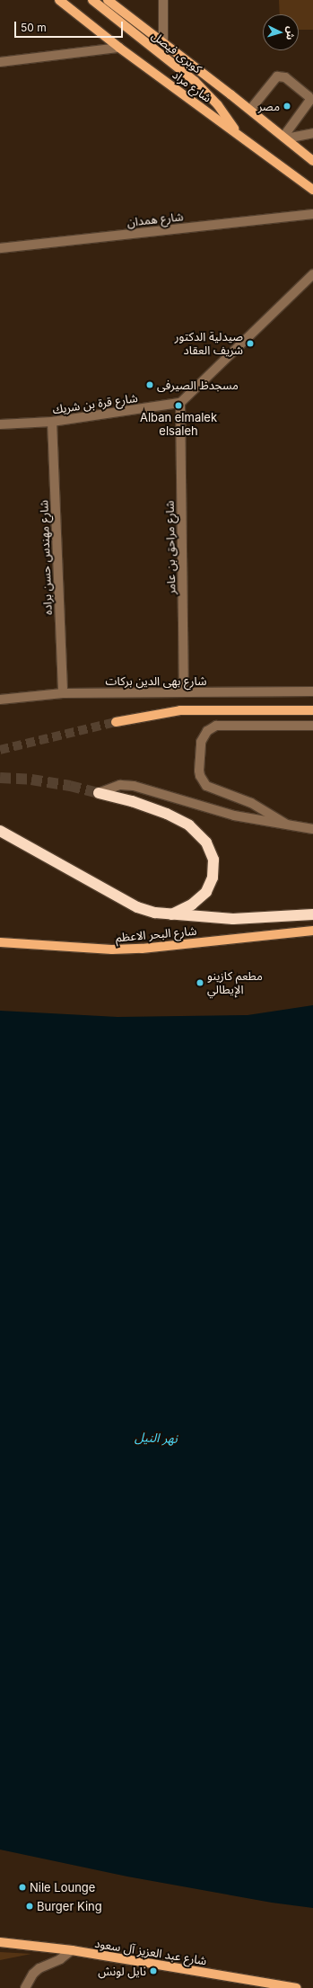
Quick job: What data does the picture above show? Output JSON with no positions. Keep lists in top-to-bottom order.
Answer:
{
  "streets": {
    "main road": [
      "كوبرى فيصل",
      "شارع مراد",
      "شارع البحر الاعظم",
      "شارع عبد العزيز آل سعود"
    ],
    "street": [
      "شارع همدان",
      "شارع قرة بن شريك",
      "شارع مراحق بن عامر",
      "شارع مهندس حسن براده",
      "شارع بهى الدين بركات"
    ]
  },
  "crossings": [
    ["كوبرى فيصل", "شارع مراد"],
    ["شارع قرة بن شريك", "شارع مراحق بن عامر"],
    ["شارع قرة بن شريك", "شارع مهندس حسن براده"],
    ["شارع مراحق بن عامر", "شارع بهى الدين بركات"],
    ["شارع مهندس حسن براده", "شارع بهى الدين بركات"]
  ],
  "water": ["نهر النيل"],
  "places": [
    "مصر",
    "صيدلية الدكتور شريف العقاد",
    "مسجدظ الصيرفى",
    "Alban elmalek elsaleh",
    "مطعم كازينو الإيطالي",
    "Nile Lounge",
    "Burger King",
    "نايل لونش"
  ],
  "scale_bar": "50 m",
  "north": "right"
}
